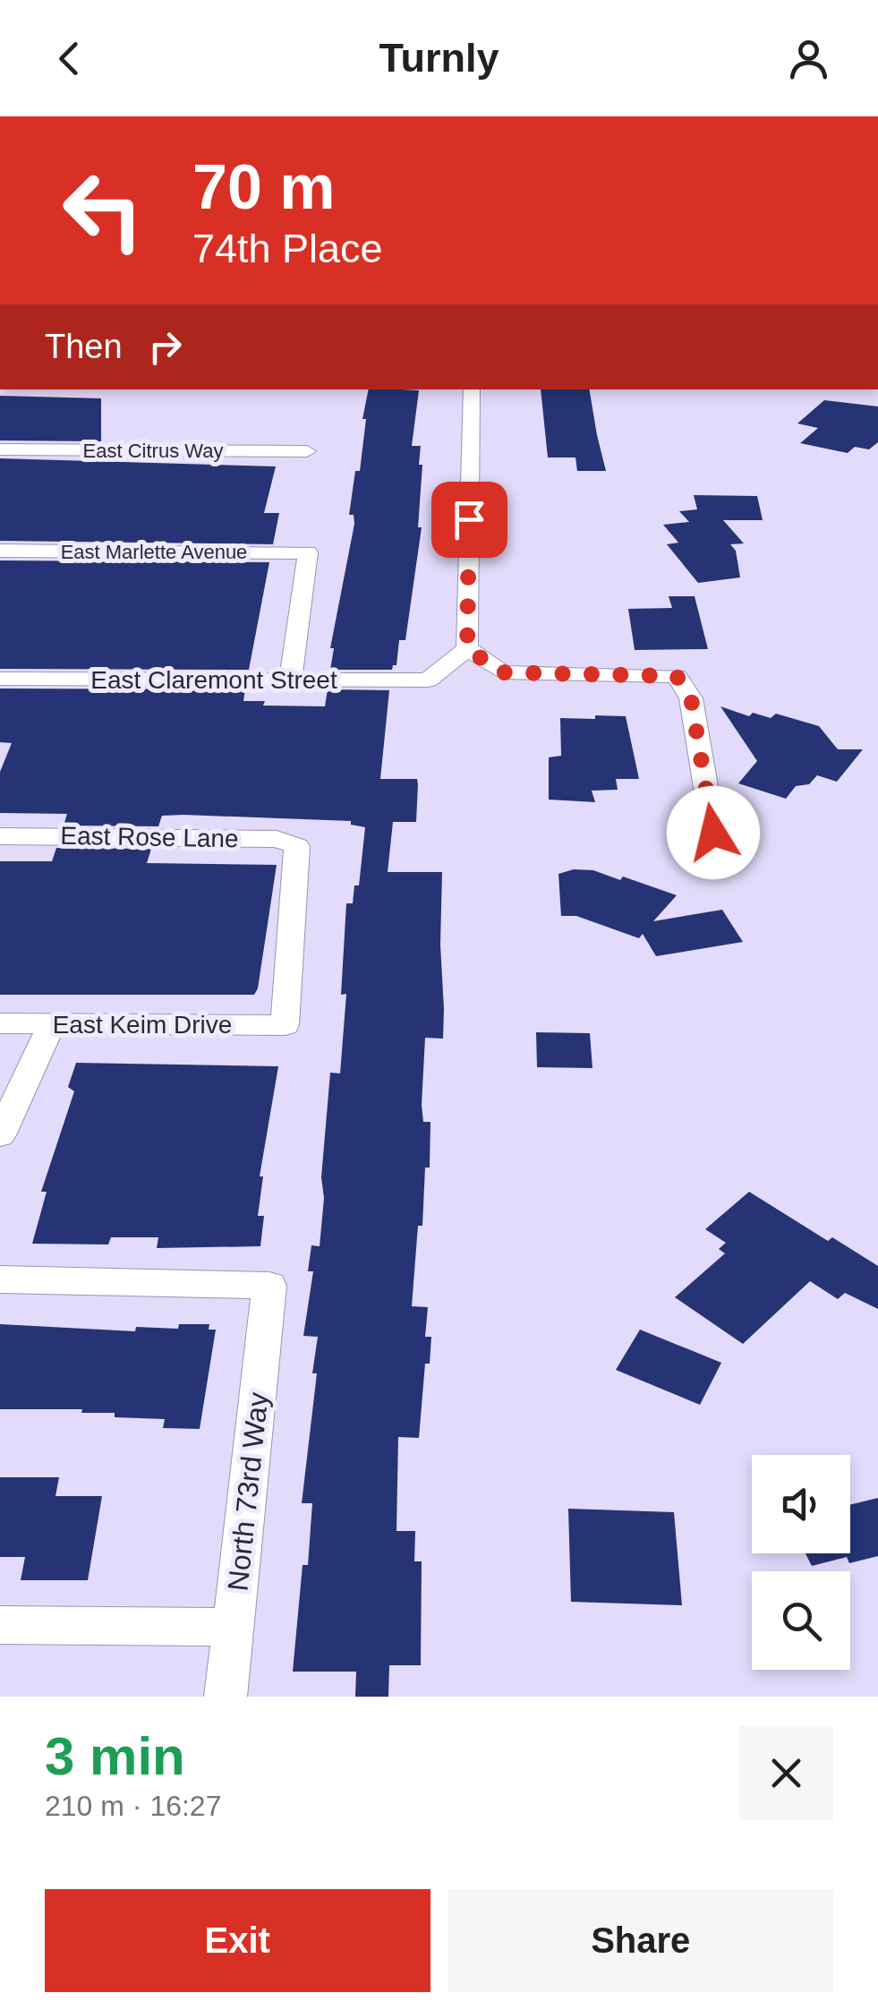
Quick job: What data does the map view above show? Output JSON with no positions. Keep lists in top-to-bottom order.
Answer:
{
  "streets": {
    "street": [
      "East Citrus Way",
      "East Marlette Avenue",
      "East Claremont Street",
      "East Rose Lane",
      "East Keim Drive",
      "North 73rd Way"
    ]
  },
  "crossings": [
    ["East Marlette Avenue", "East Claremont Street"],
    ["East Rose Lane", "East Keim Drive"]
  ],
  "page": {
    "header": "Turnly",
    "turn": ["70 m", "74th Place"],
    "then": "Then",
    "heading": ["3 min", "210 m · 16:27"],
    "buttons": ["Exit", "Share"]
  }
}
